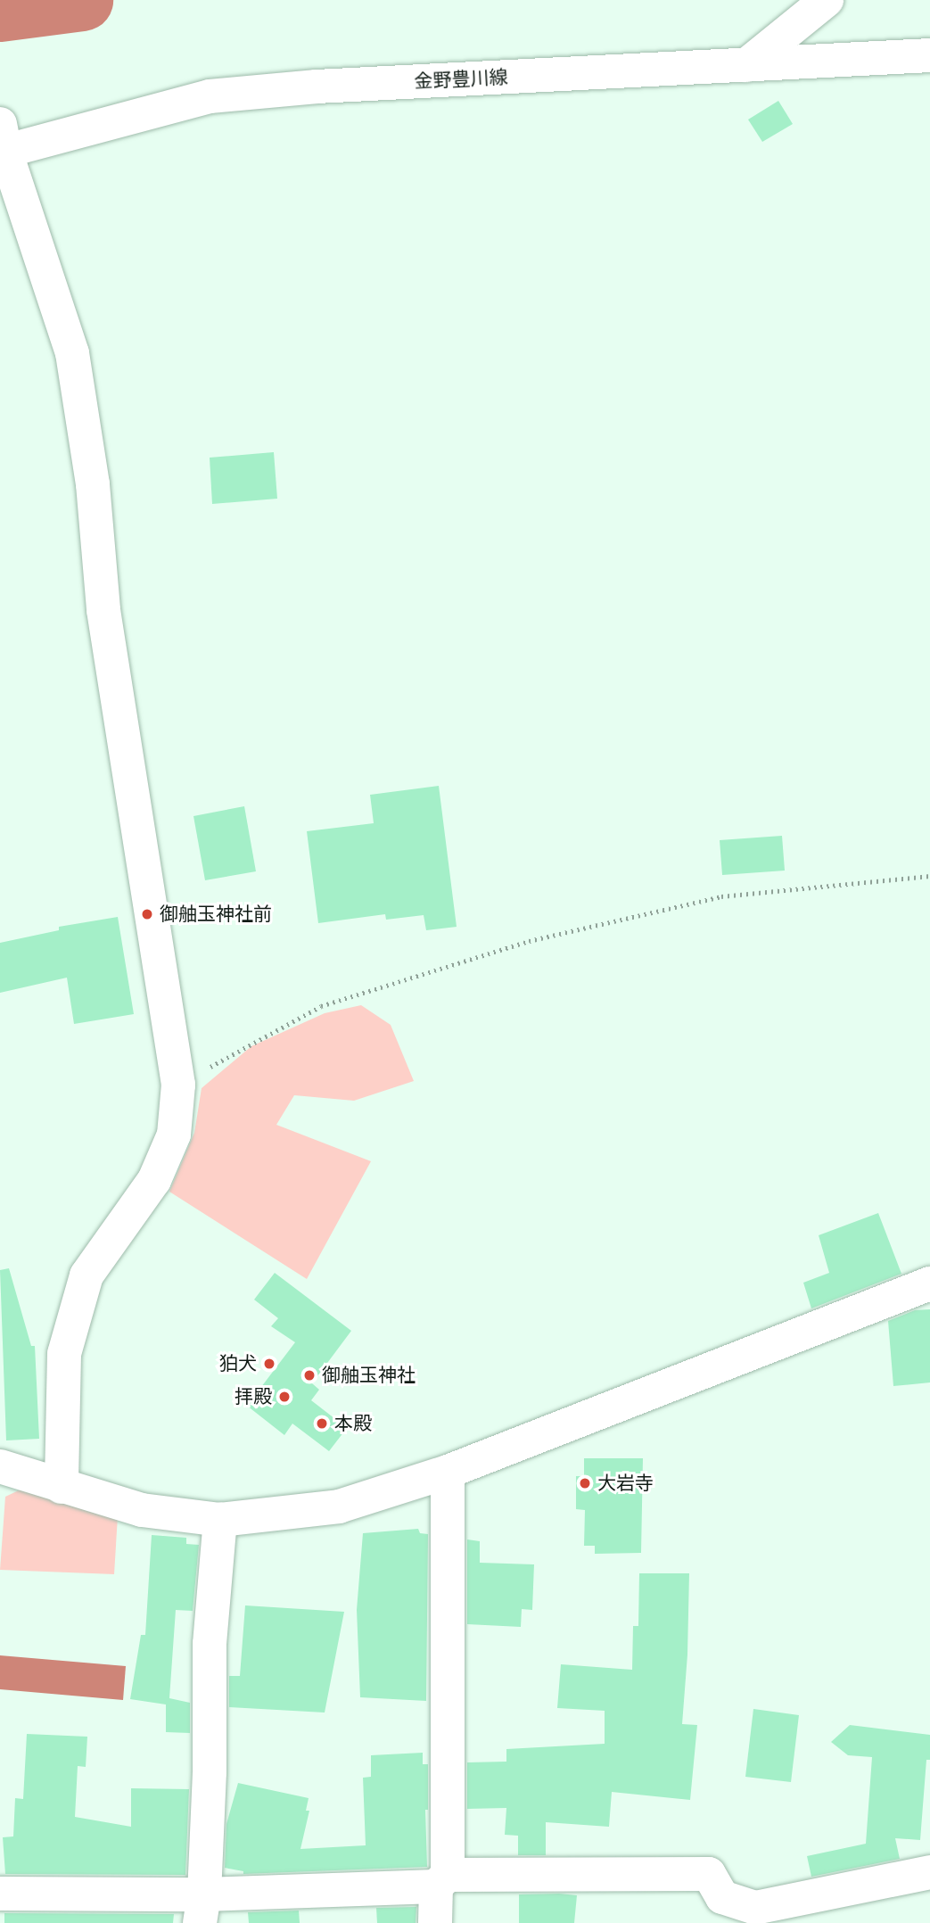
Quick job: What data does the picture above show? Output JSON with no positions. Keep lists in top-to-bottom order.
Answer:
{
  "streets": {
    "street": ["金野豊川線"]
  },
  "places": [
    "御舳玉神社前",
    "狛犬",
    "御舳玉神社",
    "拝殿",
    "本殿",
    "大岩寺"
  ]
}
